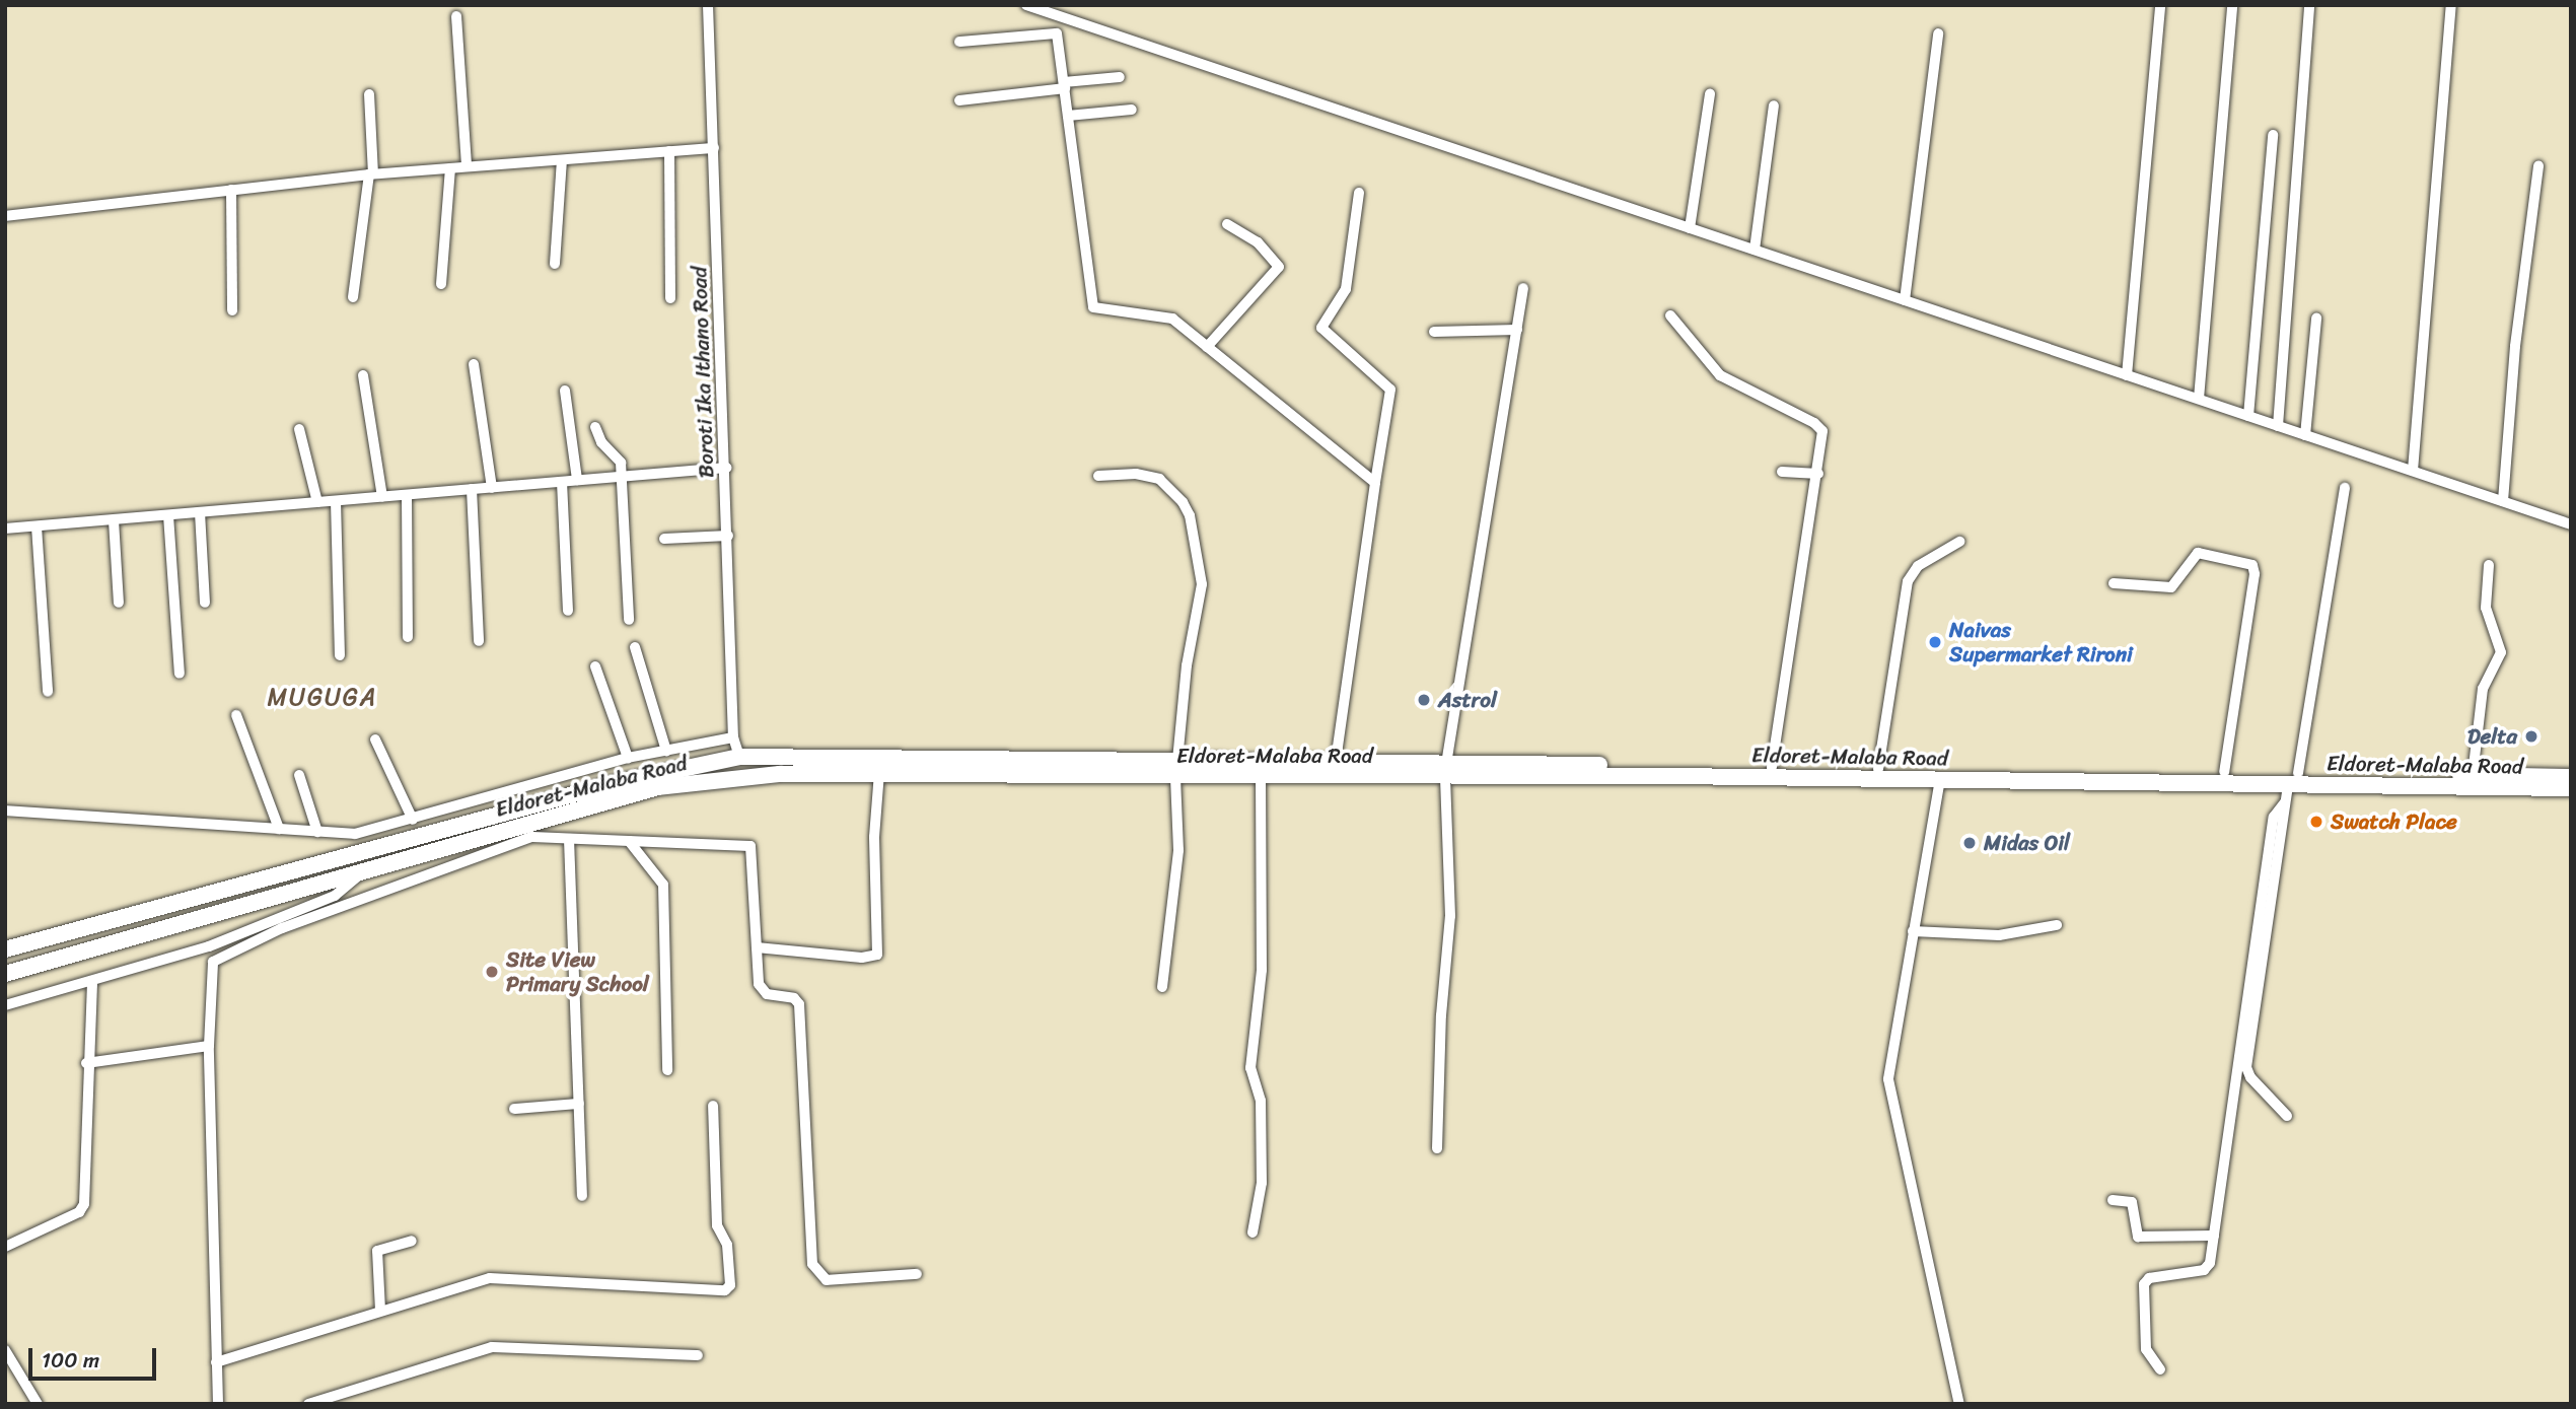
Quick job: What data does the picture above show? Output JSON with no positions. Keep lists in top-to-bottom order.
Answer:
{
  "streets": {
    "highway": ["Eldoret-Malaba Road"],
    "street": ["Boroti Ika Ithano Road"]
  },
  "crossings": [
    ["Boroti Ika Ithano Road", "Eldoret-Malaba Road"]
  ],
  "districts": ["MUGUGA"],
  "places": [
    "Naivas Supermarket Rironi",
    "Astrol",
    "Delta",
    "Swatch Place",
    "Midas Oil",
    "Site View Primary School"
  ],
  "scale_bar": "100 m"
}
